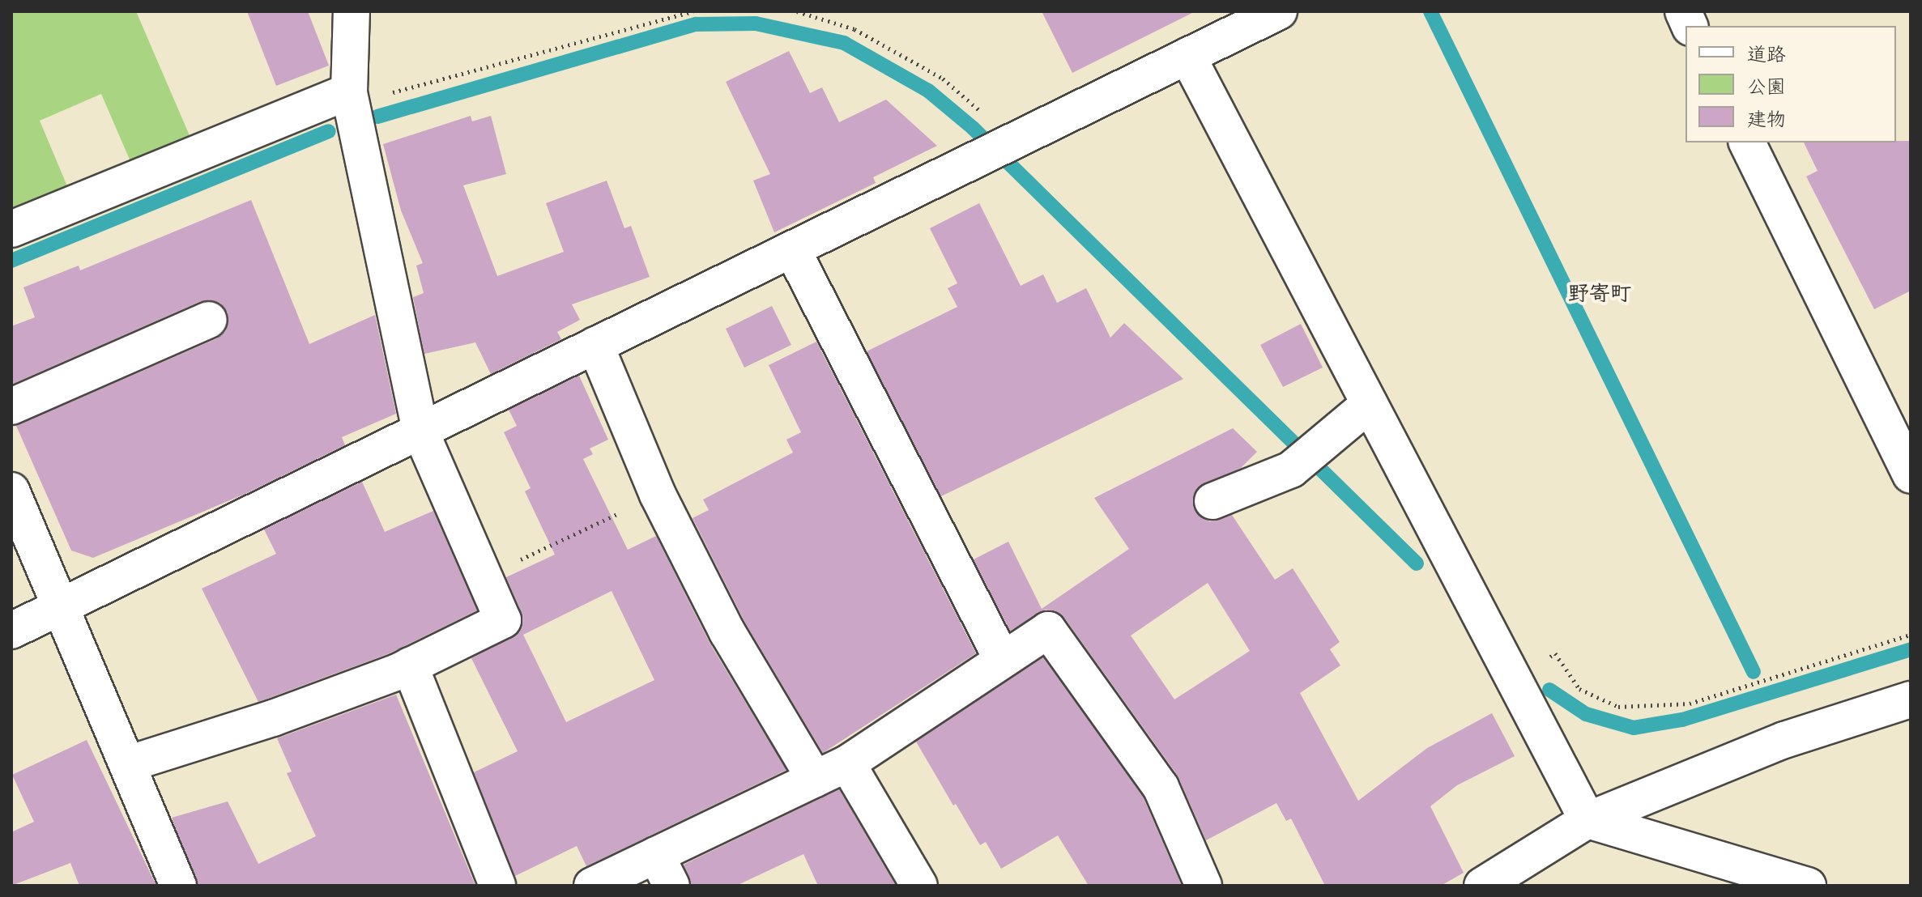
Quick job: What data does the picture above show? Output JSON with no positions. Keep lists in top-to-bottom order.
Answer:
{
  "districts": ["野寄町"],
  "legend": ["道路", "公園", "建物"]
}
